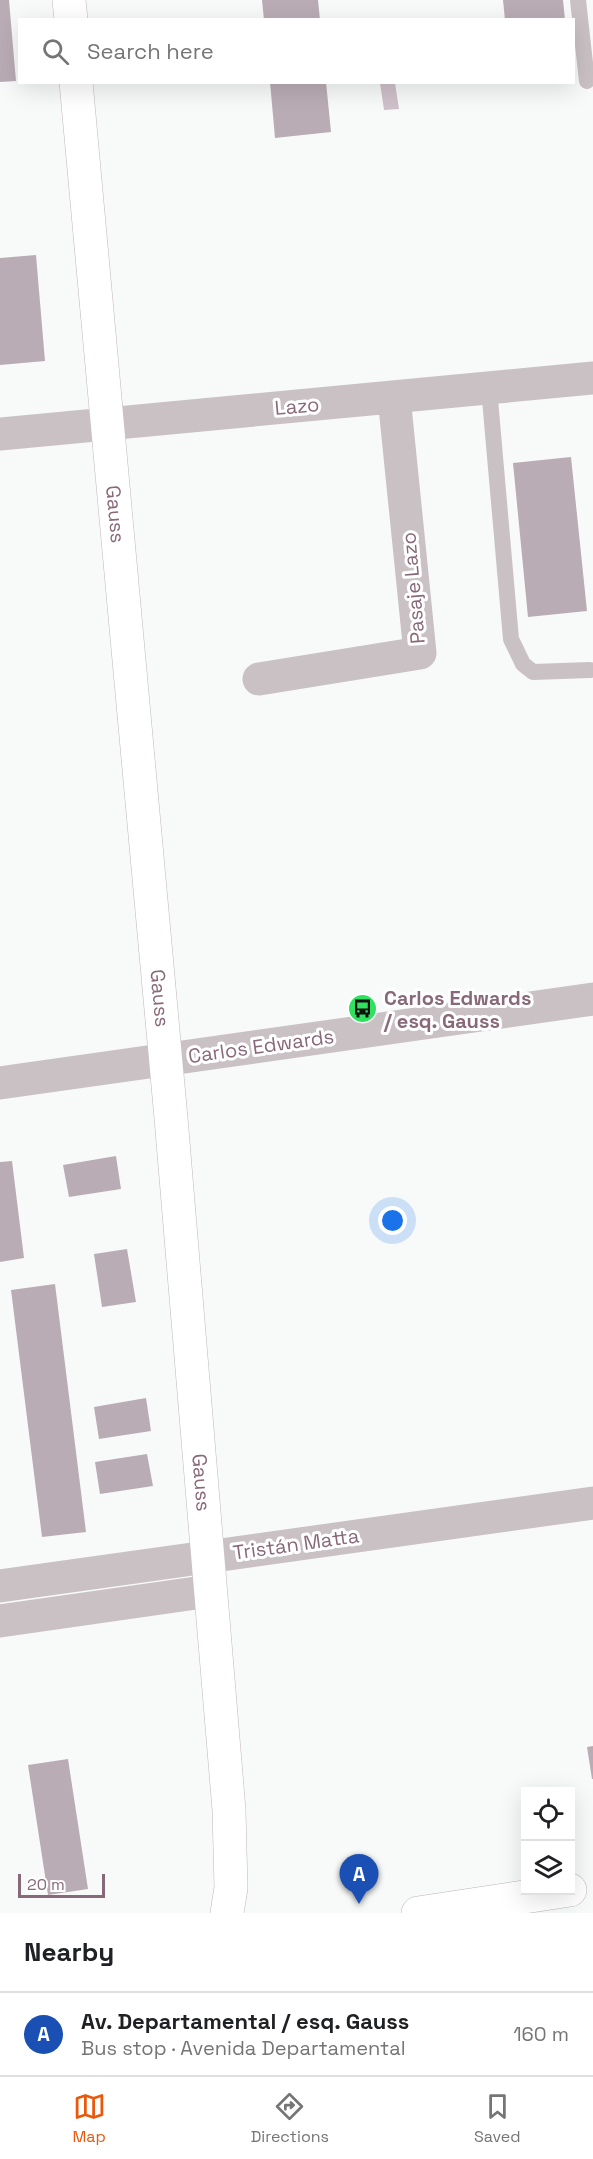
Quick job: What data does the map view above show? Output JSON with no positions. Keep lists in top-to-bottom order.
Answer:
{
  "streets": {
    "street": [
      "Lazo",
      "Gauss",
      "Pasaje Lazo",
      "Carlos Edwards",
      "Tristán Matta"
    ]
  },
  "crossings": [
    ["Lazo", "Gauss"],
    ["Lazo", "Pasaje Lazo"],
    ["Gauss", "Carlos Edwards"],
    ["Gauss", "Tristán Matta"]
  ],
  "places": {
    "bus stop": ["Carlos Edwards / esq. Gauss"]
  },
  "scale_bar": "20 m",
  "page": {
    "search": "Search here",
    "pins": "A",
    "scale": "20 m",
    "heading": "Nearby",
    "list": [
      {
        "mark": "A",
        "name": "Av. Departamental / esq. Gauss",
        "note": "Bus stop · Avenida Departamental",
        "value": "160 m"
      }
    ],
    "nav": ["Map", "Directions", "Saved"]
  }
}
